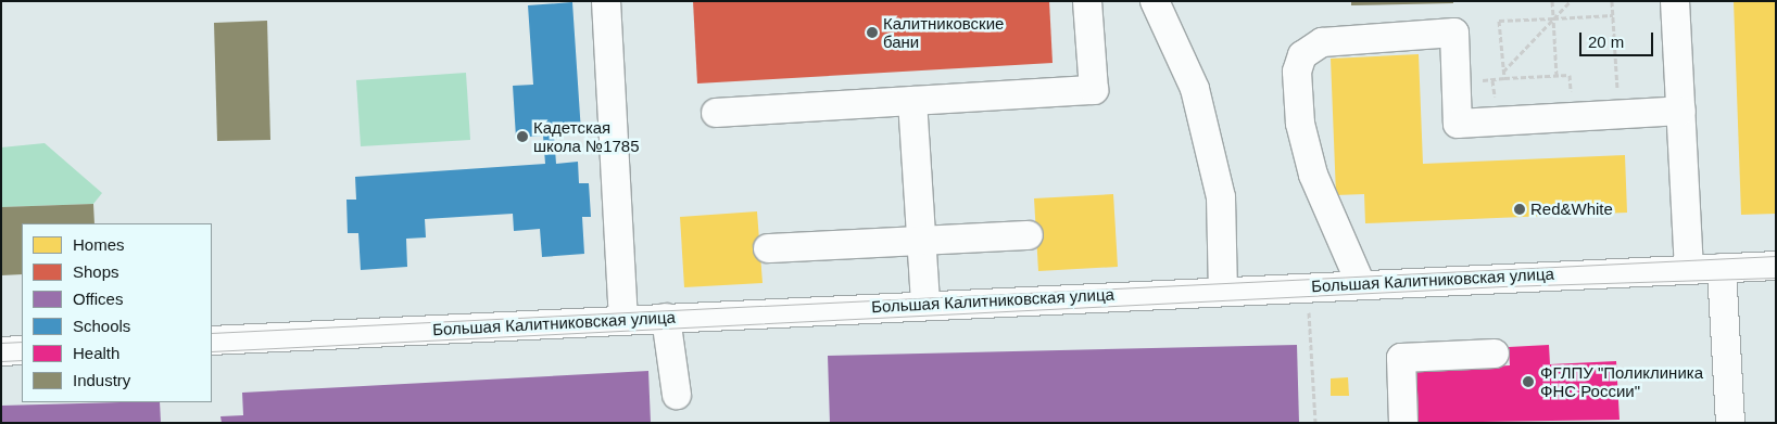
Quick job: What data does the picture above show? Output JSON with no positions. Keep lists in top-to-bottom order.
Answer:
{
  "streets": {
    "street": ["Большая Калитниковская улица"]
  },
  "places": [
    "Калитниковские бани",
    "Кадетская школа №1785",
    "Red&White",
    "ФГЛПУ \"Поликлиника ФНС России\""
  ],
  "legend": [
    "Homes",
    "Shops",
    "Offices",
    "Schools",
    "Health",
    "Industry"
  ],
  "scale_bar": "20 m"
}
